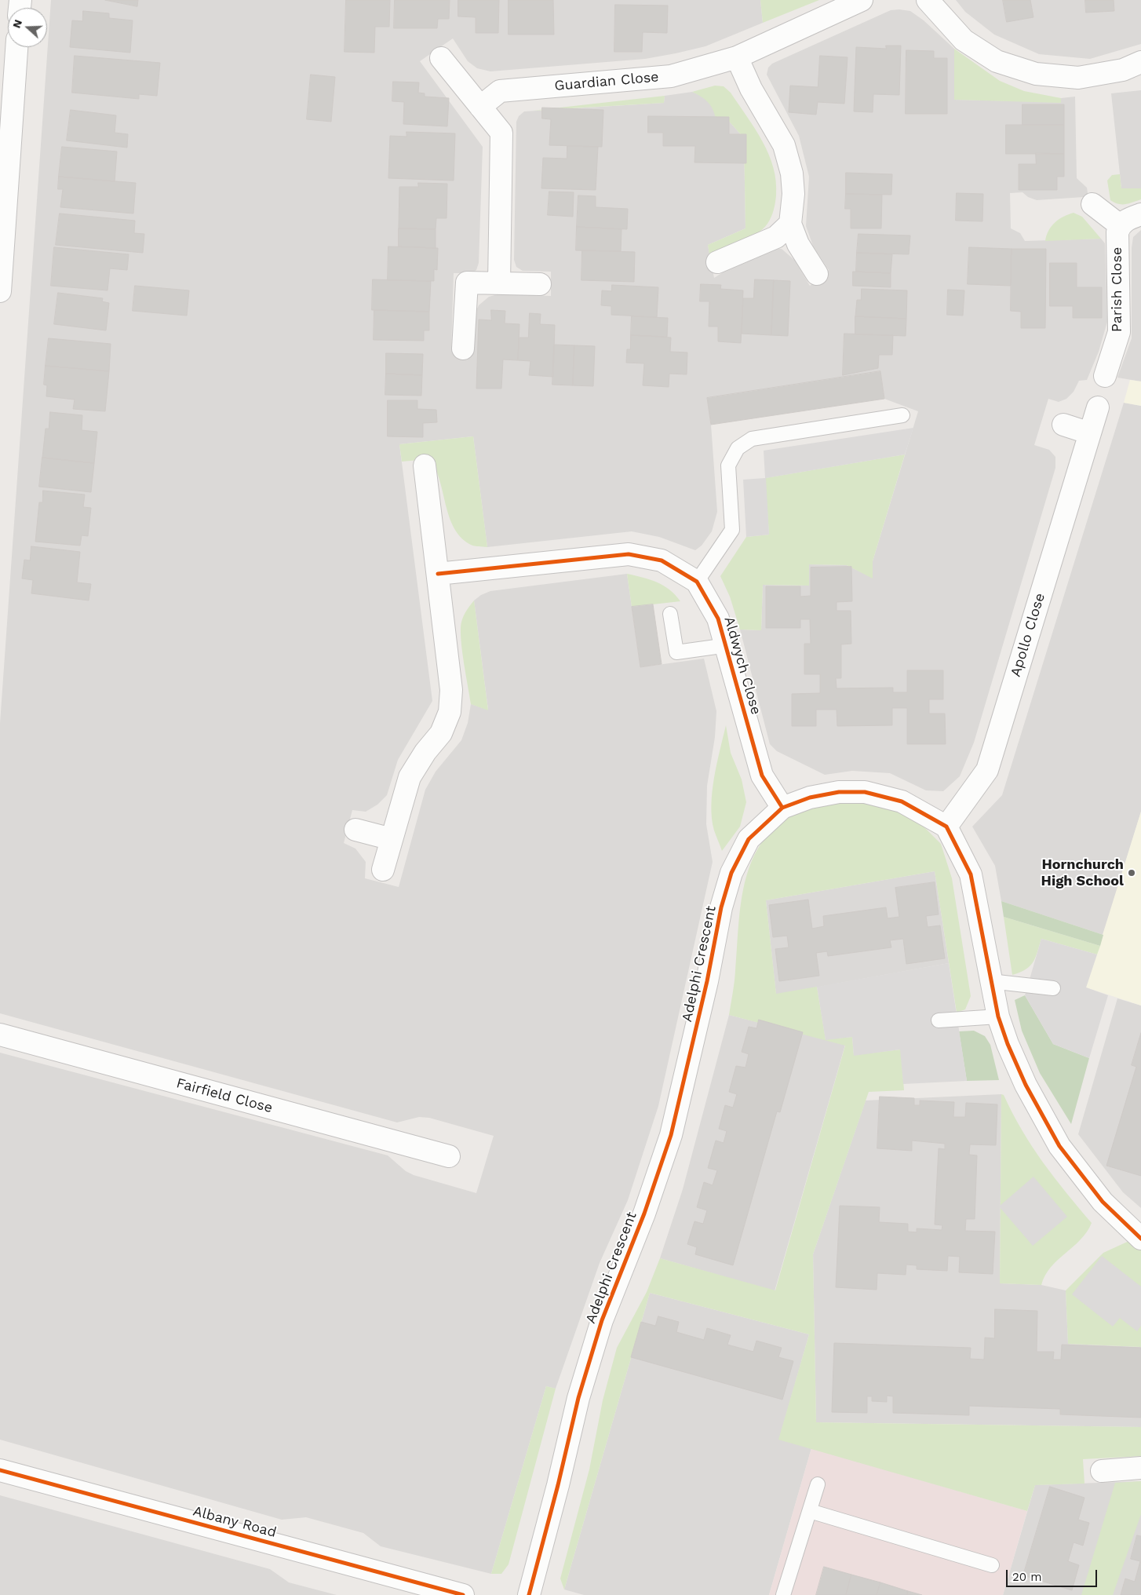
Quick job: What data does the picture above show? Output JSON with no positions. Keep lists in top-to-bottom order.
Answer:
{
  "streets": {
    "street": [
      "Guardian Close",
      "Parish Close",
      "Apollo Close",
      "Aldwych Close",
      "Adelphi Crescent",
      "Fairfield Close",
      "Albany Road"
    ]
  },
  "crossings": [
    ["Apollo Close", "Adelphi Crescent"],
    ["Aldwych Close", "Adelphi Crescent"]
  ],
  "places": ["Hornchurch High School"],
  "scale_bar": "20 m",
  "north": "left"
}
